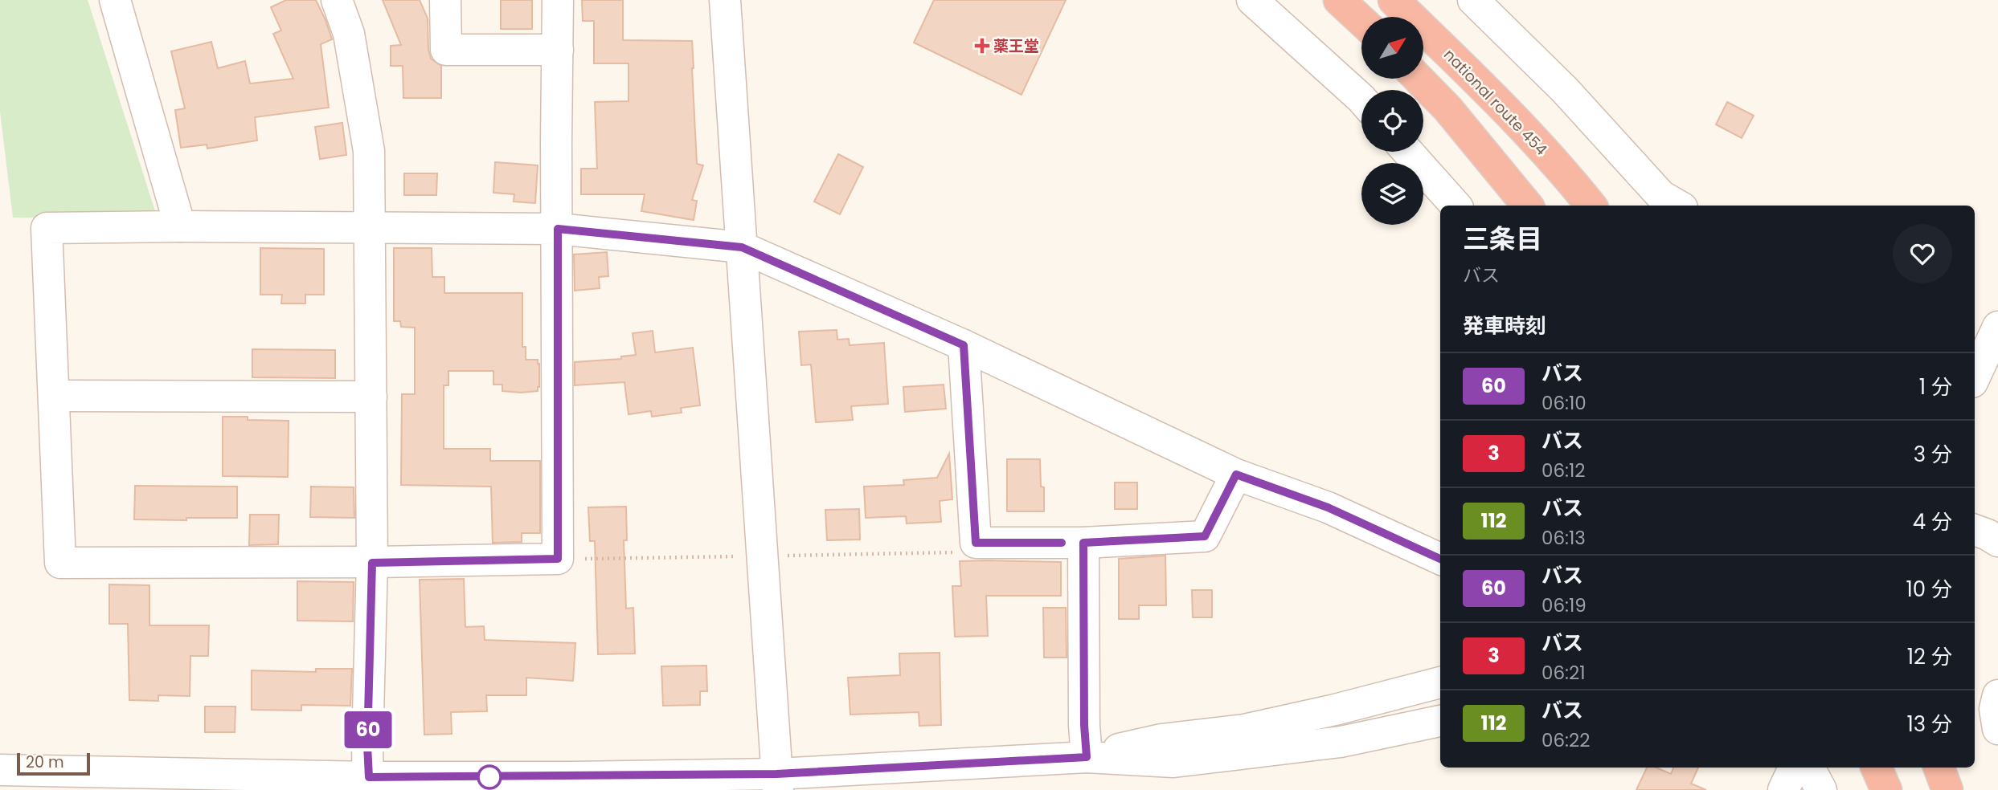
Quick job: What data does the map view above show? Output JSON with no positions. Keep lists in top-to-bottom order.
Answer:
{
  "streets": {
    "highway": ["national route 454"]
  },
  "places": {
    "health": ["薬王堂"]
  },
  "lines": ["bus line 60"],
  "scale_bar": "20 m",
  "north": "top right",
  "page": {
    "on_map": "60",
    "heading": [
      ["三条目", "バス"],
      "発車時刻"
    ],
    "list": [
      {
        "mark": "60",
        "name": "バス",
        "note": "06:10",
        "value": "1 分"
      },
      {
        "mark": "3",
        "name": "バス",
        "note": "06:12",
        "value": "3 分"
      },
      {
        "mark": "112",
        "name": "バス",
        "note": "06:13",
        "value": "4 分"
      },
      {
        "mark": "60",
        "name": "バス",
        "note": "06:19",
        "value": "10 分"
      },
      {
        "mark": "3",
        "name": "バス",
        "note": "06:21",
        "value": "12 分"
      },
      {
        "mark": "112",
        "name": "バス",
        "note": "06:22",
        "value": "13 分"
      }
    ],
    "scale": "20 m"
  }
}
